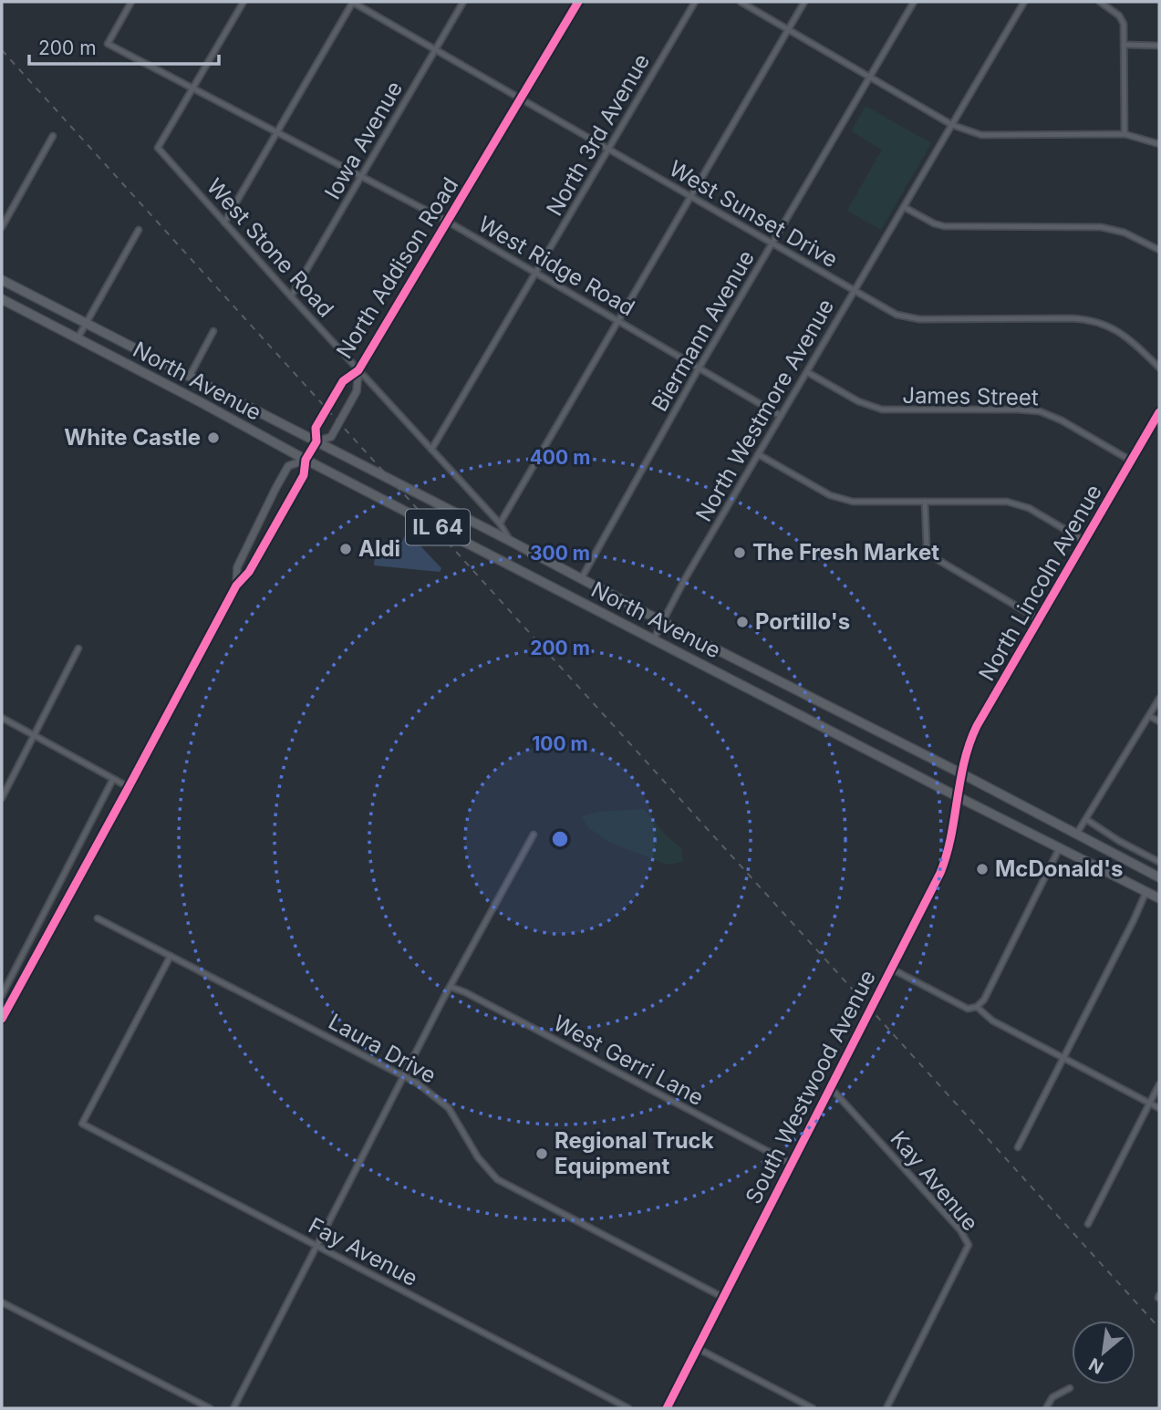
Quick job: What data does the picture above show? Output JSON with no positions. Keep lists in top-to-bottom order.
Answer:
{
  "streets": {
    "main road": ["North Avenue", "IL 64"],
    "street": [
      "North 3rd Avenue",
      "Iowa Avenue",
      "West Sunset Drive",
      "West Stone Road",
      "West Ridge Road",
      "North Addison Road",
      "Biermann Avenue",
      "James Street",
      "North Westmore Avenue",
      "North Lincoln Avenue",
      "Laura Drive",
      "West Gerri Lane",
      "South Westwood Avenue",
      "Kay Avenue",
      "Fay Avenue"
    ]
  },
  "crossings": [
    ["North 3rd Avenue", "West Sunset Drive"],
    ["North 3rd Avenue", "West Stone Road"],
    ["North 3rd Avenue", "West Ridge Road"],
    ["Iowa Avenue", "West Sunset Drive"],
    ["Iowa Avenue", "West Stone Road"],
    ["Iowa Avenue", "West Ridge Road"],
    ["West Sunset Drive", "North Addison Road"],
    ["West Sunset Drive", "Biermann Avenue"],
    ["West Sunset Drive", "North Westmore Avenue"],
    ["West Stone Road", "West Ridge Road"],
    ["West Stone Road", "North Addison Road"],
    ["West Stone Road", "North Avenue"],
    ["West Ridge Road", "North Addison Road"],
    ["West Ridge Road", "Biermann Avenue"],
    ["West Ridge Road", "North Westmore Avenue"],
    ["North Addison Road", "North Avenue"],
    ["Biermann Avenue", "North Avenue"],
    ["North Avenue", "North Westmore Avenue"],
    ["North Avenue", "North Lincoln Avenue"],
    ["North Avenue", "South Westwood Avenue"],
    ["James Street", "North Westmore Avenue"],
    ["James Street", "North Lincoln Avenue"],
    ["North Lincoln Avenue", "South Westwood Avenue"],
    ["Laura Drive", "South Westwood Avenue"],
    ["Laura Drive", "Fay Avenue"],
    ["West Gerri Lane", "South Westwood Avenue"],
    ["South Westwood Avenue", "Kay Avenue"]
  ],
  "places": [
    "White Castle",
    "Aldi",
    "The Fresh Market",
    "Portillo's",
    "McDonald's",
    "Regional Truck Equipment"
  ],
  "scale_bar": "200 m",
  "north": "bottom left",
  "rings": [
    "400 m",
    "300 m",
    "200 m",
    "100 m"
  ]
}
